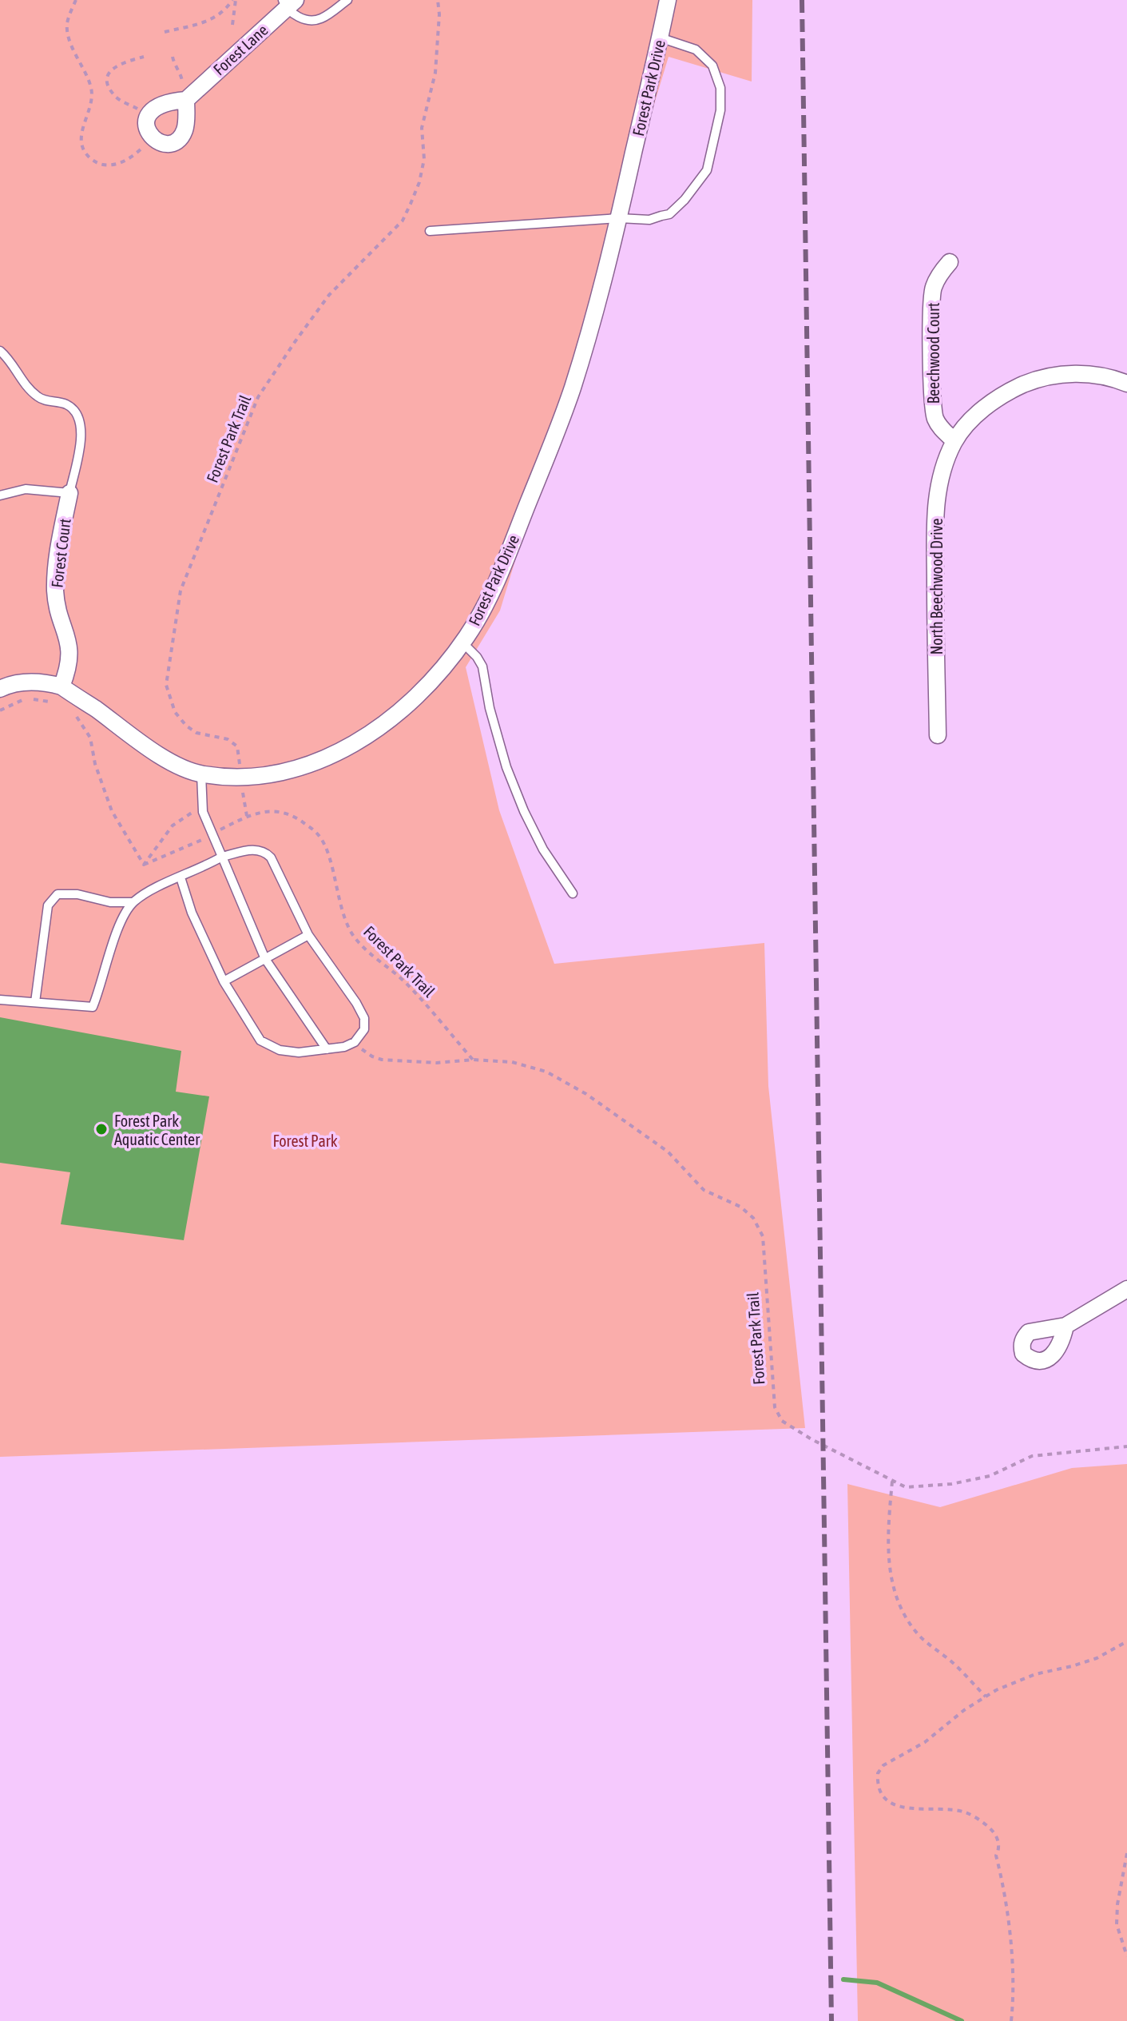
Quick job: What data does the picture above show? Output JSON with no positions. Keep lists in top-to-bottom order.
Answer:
{
  "streets": {
    "street": [
      "Forest Lane",
      "Forest Park Drive",
      "Beechwood Court",
      "Forest Court",
      "North Beechwood Drive"
    ],
    "path": ["Forest Park Trail"]
  },
  "crossings": [
    ["Forest Park Drive", "Forest Park Trail"],
    ["Forest Park Drive", "Forest Court"],
    ["Beechwood Court", "North Beechwood Drive"]
  ],
  "parks": ["Forest Park"],
  "places": ["Forest Park Aquatic Center"]
}
